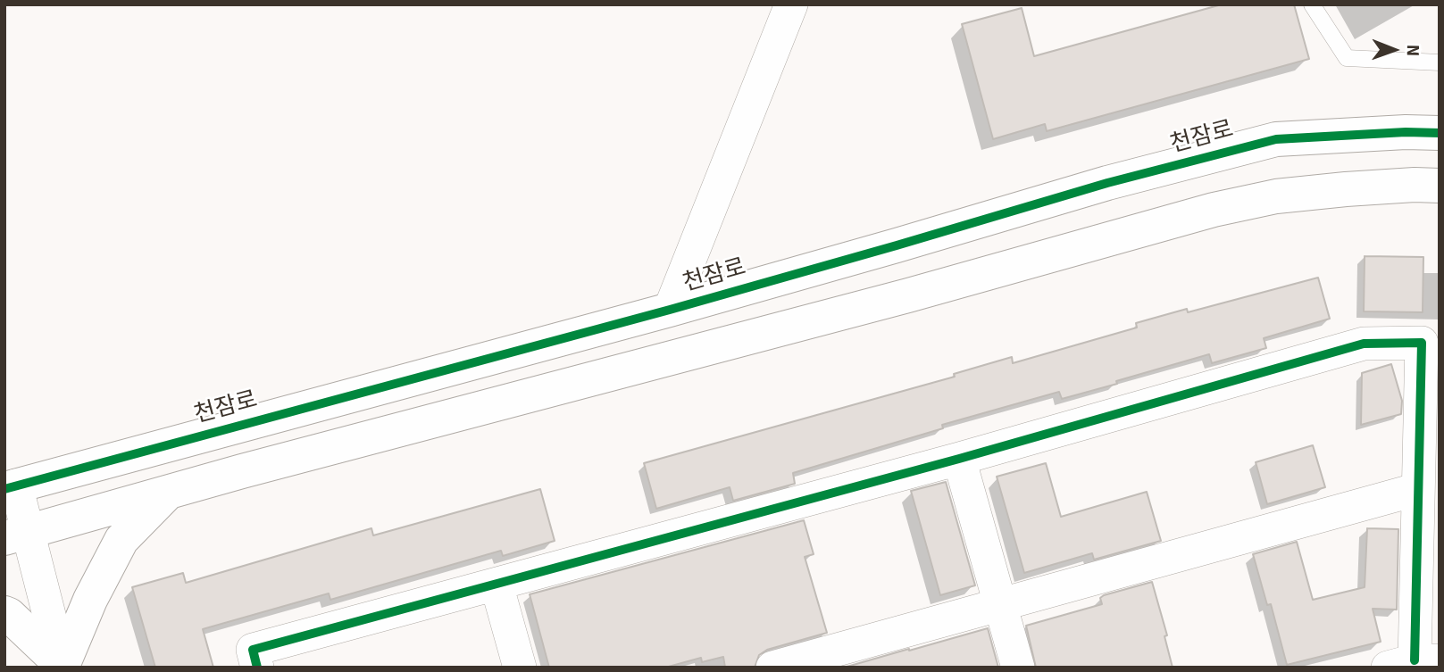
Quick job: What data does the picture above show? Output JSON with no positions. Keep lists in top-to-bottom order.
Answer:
{
  "streets": {
    "street": ["천잠로"]
  },
  "north": "right"
}
